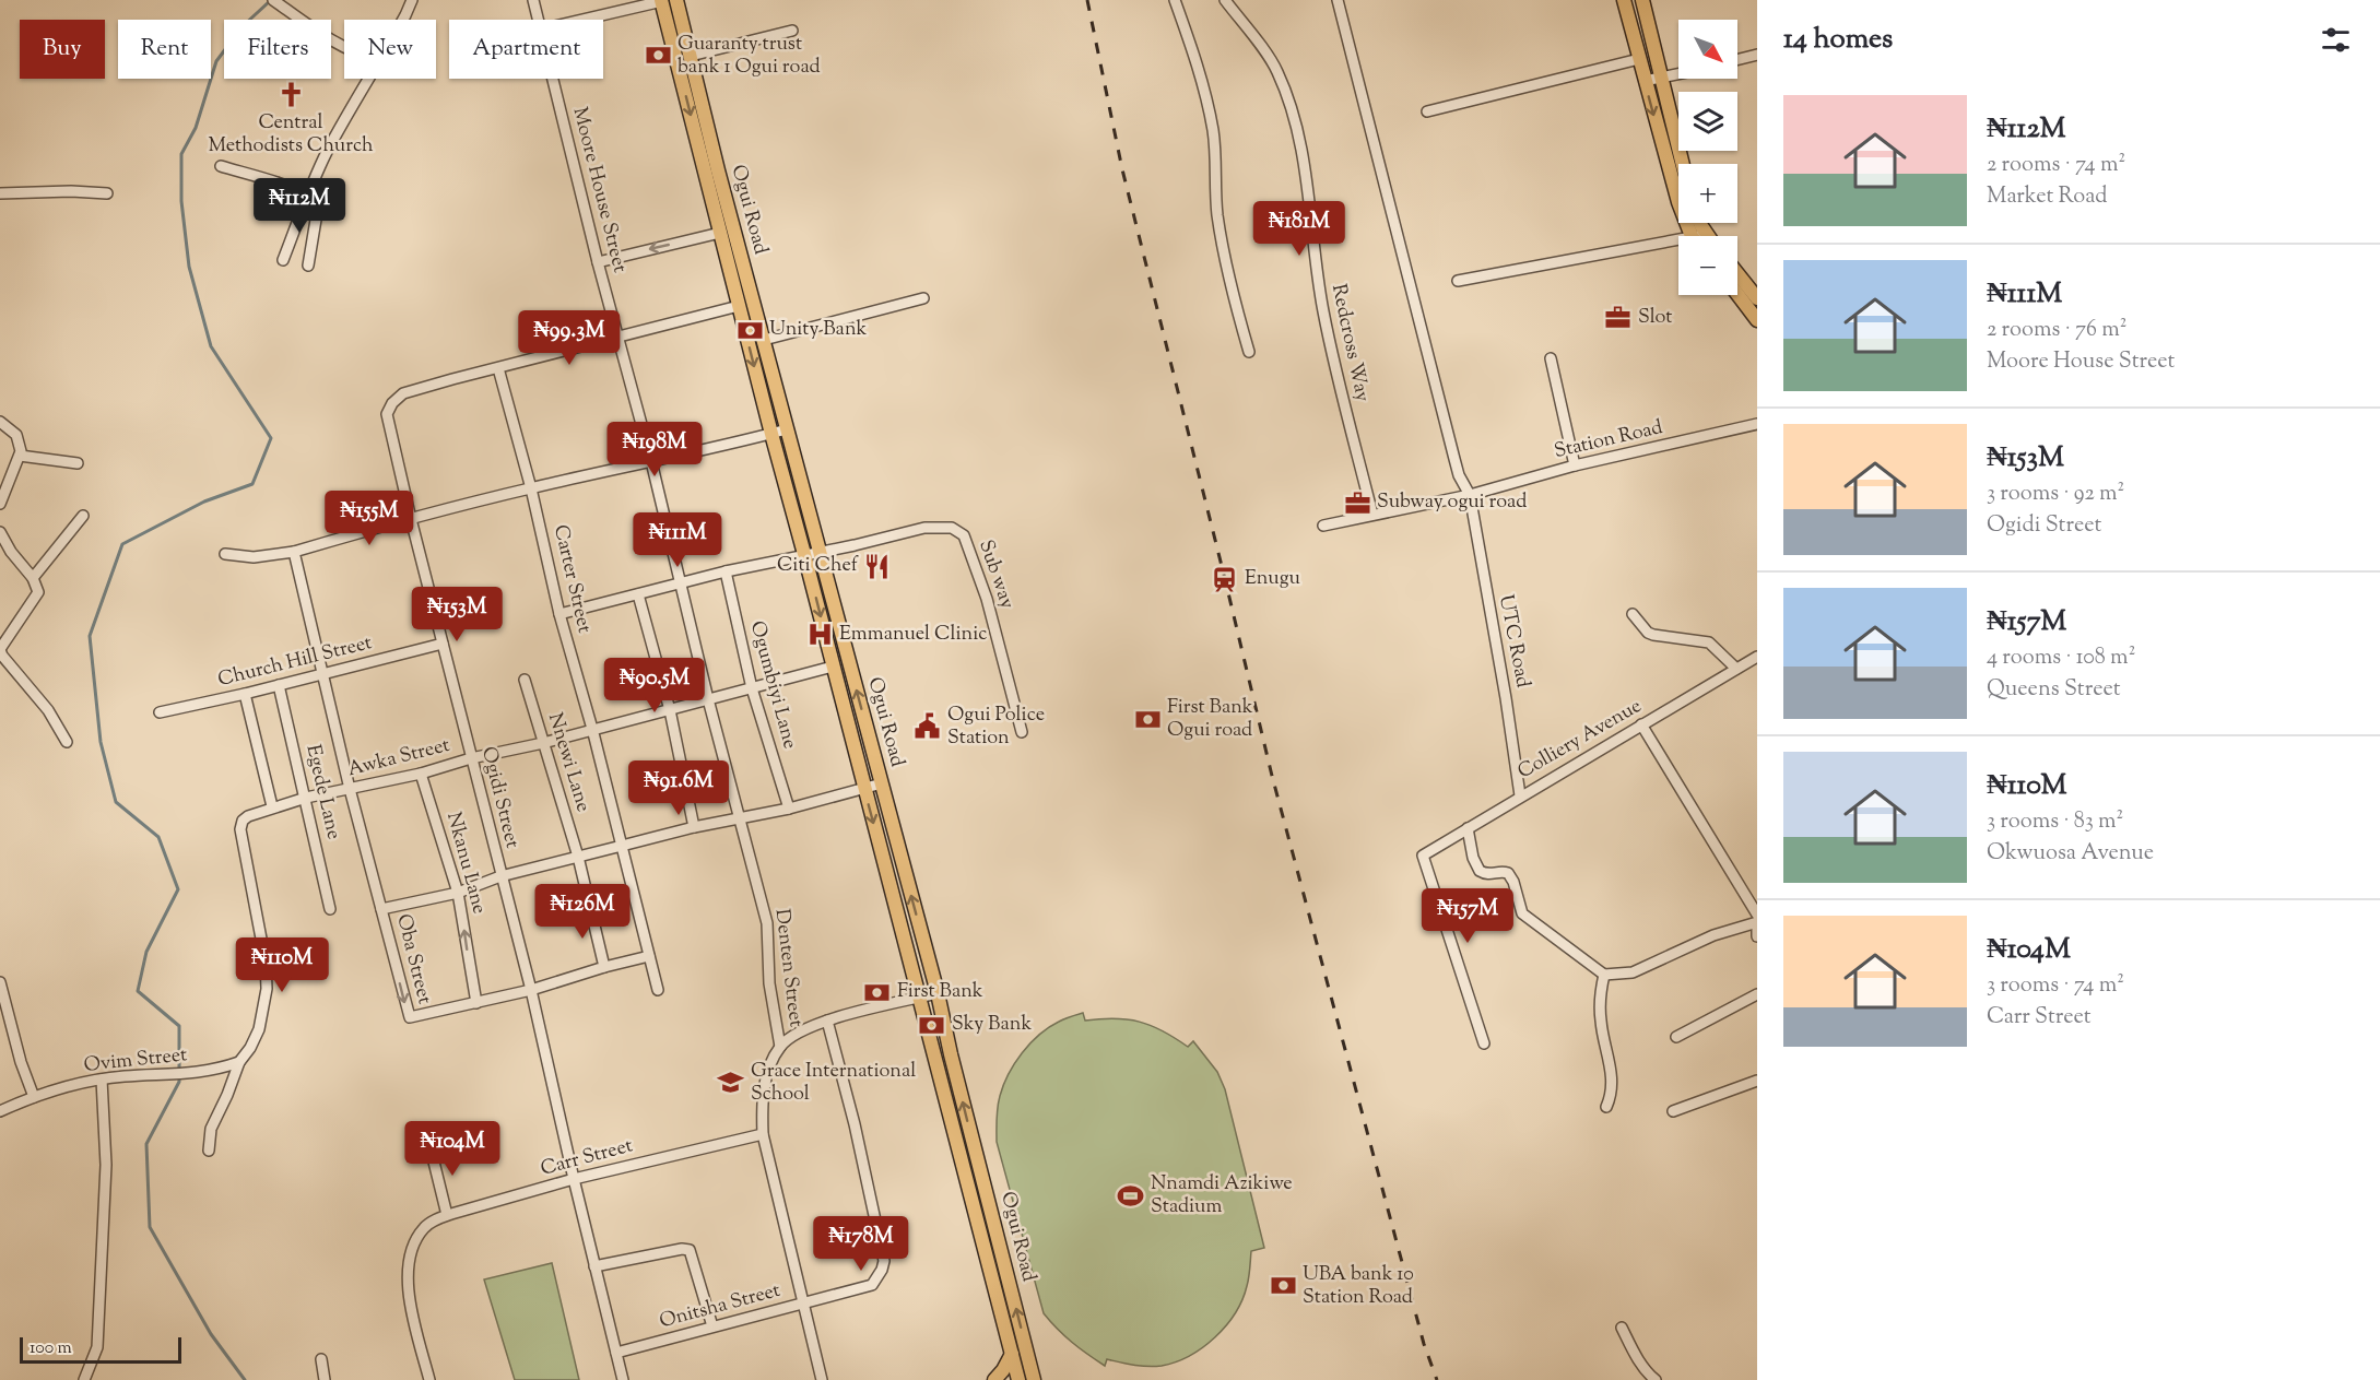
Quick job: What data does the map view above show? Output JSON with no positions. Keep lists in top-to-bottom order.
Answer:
{
  "streets": {
    "main road": ["Ogui Road"],
    "street": [
      "Moore House Street",
      "Redcross Way",
      "Station Road",
      "Sub way",
      "Carter Street",
      "UTC Road",
      "Church Hill Street",
      "Ogumbiyi Lane",
      "Colliery Avenue",
      "Awka Street",
      "Nnewi Lane",
      "Egede Lane",
      "Ogidi Street",
      "Nkanu Lane",
      "Oba Street",
      "Denten Street",
      "Ovim Street",
      "Carr Street",
      "Onitsha Street"
    ]
  },
  "crossings": [
    ["Moore House Street", "Awka Street"],
    ["Moore House Street", "Denten Street"],
    ["Ogui Road", "Sub way"],
    ["Ogui Road", "Awka Street"],
    ["Redcross Way", "Station Road"],
    ["Station Road", "UTC Road"],
    ["Carter Street", "Awka Street"],
    ["Carter Street", "Ogidi Street"],
    ["Carter Street", "Oba Street"],
    ["UTC Road", "Colliery Avenue"],
    ["Church Hill Street", "Egede Lane"],
    ["Church Hill Street", "Ogidi Street"],
    ["Church Hill Street", "Oba Street"],
    ["Ogumbiyi Lane", "Awka Street"],
    ["Awka Street", "Nnewi Lane"],
    ["Awka Street", "Egede Lane"],
    ["Awka Street", "Ogidi Street"],
    ["Awka Street", "Nkanu Lane"],
    ["Awka Street", "Oba Street"],
    ["Awka Street", "Ovim Street"],
    ["Nnewi Lane", "Oba Street"],
    ["Ogidi Street", "Oba Street"],
    ["Ogidi Street", "Carr Street"],
    ["Ogidi Street", "Onitsha Street"],
    ["Nkanu Lane", "Oba Street"]
  ],
  "one_way": ["Nkanu Lane"],
  "places": {
    "bank": [
      "Guaranty trust bank 1 Ogui road",
      "Unity Bank",
      "First Bank Ogui road",
      "First Bank",
      "Sky Bank",
      "UBA bank 10 Station Road"
    ],
    "church": ["Central Methodists Church"],
    "office": ["Slot", "Subway ogui road"],
    "restaurant": ["Citi Chef"],
    "station": ["Enugu"],
    "hospital": ["Emmanuel Clinic"],
    "public building": ["Ogui Police Station"],
    "school or university": ["Grace International School"],
    "sports": ["Nnamdi Azikiwe Stadium"]
  },
  "scale_bar": "100 m",
  "north": "bottom right",
  "page": {
    "heading": "14 homes",
    "map_buttons": ["+", "−"],
    "chip": [
      "Buy",
      "Rent",
      "Filters",
      "New",
      "Apartment"
    ],
    "list": [
      {
        "name": "₦112M",
        "note": "2 rooms · 74 m² · Market Road"
      },
      {
        "name": "₦111M",
        "note": "2 rooms · 76 m² · Moore House Street"
      },
      {
        "name": "₦153M",
        "note": "3 rooms · 92 m² · Ogidi Street"
      },
      {
        "name": "₦157M",
        "note": "4 rooms · 108 m² · Queens Street"
      },
      {
        "name": "₦110M",
        "note": "3 rooms · 83 m² · Okwuosa Avenue"
      },
      {
        "name": "₦104M",
        "note": "3 rooms · 74 m² · Carr Street"
      }
    ],
    "price": [
      "₦112M",
      "₦181M",
      "₦99.3M",
      "₦198M",
      "₦155M",
      "₦111M",
      "₦153M",
      "₦90.5M",
      "₦91.6M",
      "₦126M",
      "₦157M",
      "₦110M",
      "₦104M",
      "₦178M"
    ],
    "scale": "100 m"
  }
}
